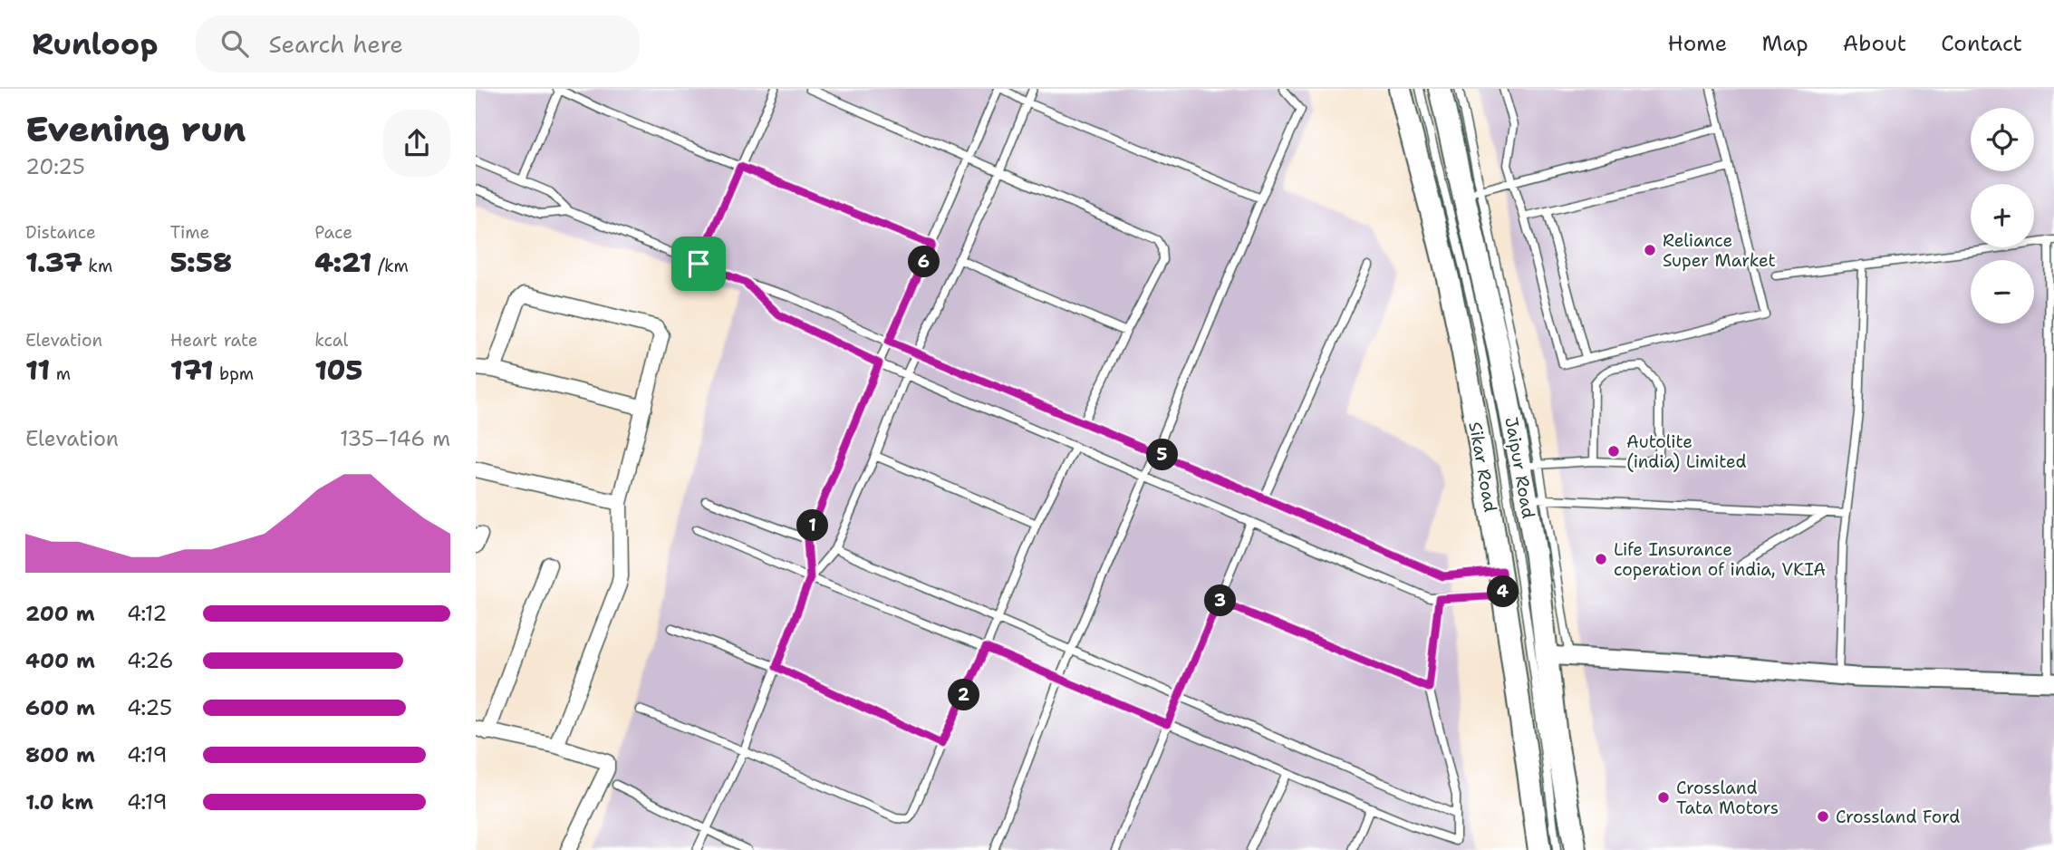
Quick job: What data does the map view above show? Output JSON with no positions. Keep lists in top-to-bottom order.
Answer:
{
  "streets": {
    "main road": ["Sikar Road", "Jaipur Road"]
  },
  "places": [
    "Reliance Super Market",
    "Autolite (india) Limited",
    "Life Insurance coperation of india, VKIA",
    "Crossland Tata Motors",
    "Crossland Ford"
  ],
  "page": {
    "header": "Runloop",
    "search": "Search here",
    "nav": [
      "Home",
      "Map",
      "About",
      "Contact"
    ],
    "heading": ["Evening run", "20:25"],
    "map_buttons": ["+", "−"],
    "stats": [
      ["Distance", "1.37 km"],
      ["Time", "5:58"],
      ["Pace", "4:21 /km"],
      ["Elevation", "11 m"],
      ["Heart rate", "171 bpm"],
      ["kcal", "105"]
    ],
    "pins": [
      "6",
      "5",
      "1",
      "4",
      "3",
      "2"
    ],
    "chart": ["Elevation", "135–146 m"],
    "list": [
      {
        "name": "200 m",
        "note": "4:12"
      },
      {
        "name": "400 m",
        "note": "4:26"
      },
      {
        "name": "600 m",
        "note": "4:25"
      },
      {
        "name": "800 m",
        "note": "4:19"
      },
      {
        "name": "1.0 km",
        "note": "4:19"
      }
    ]
  }
}
